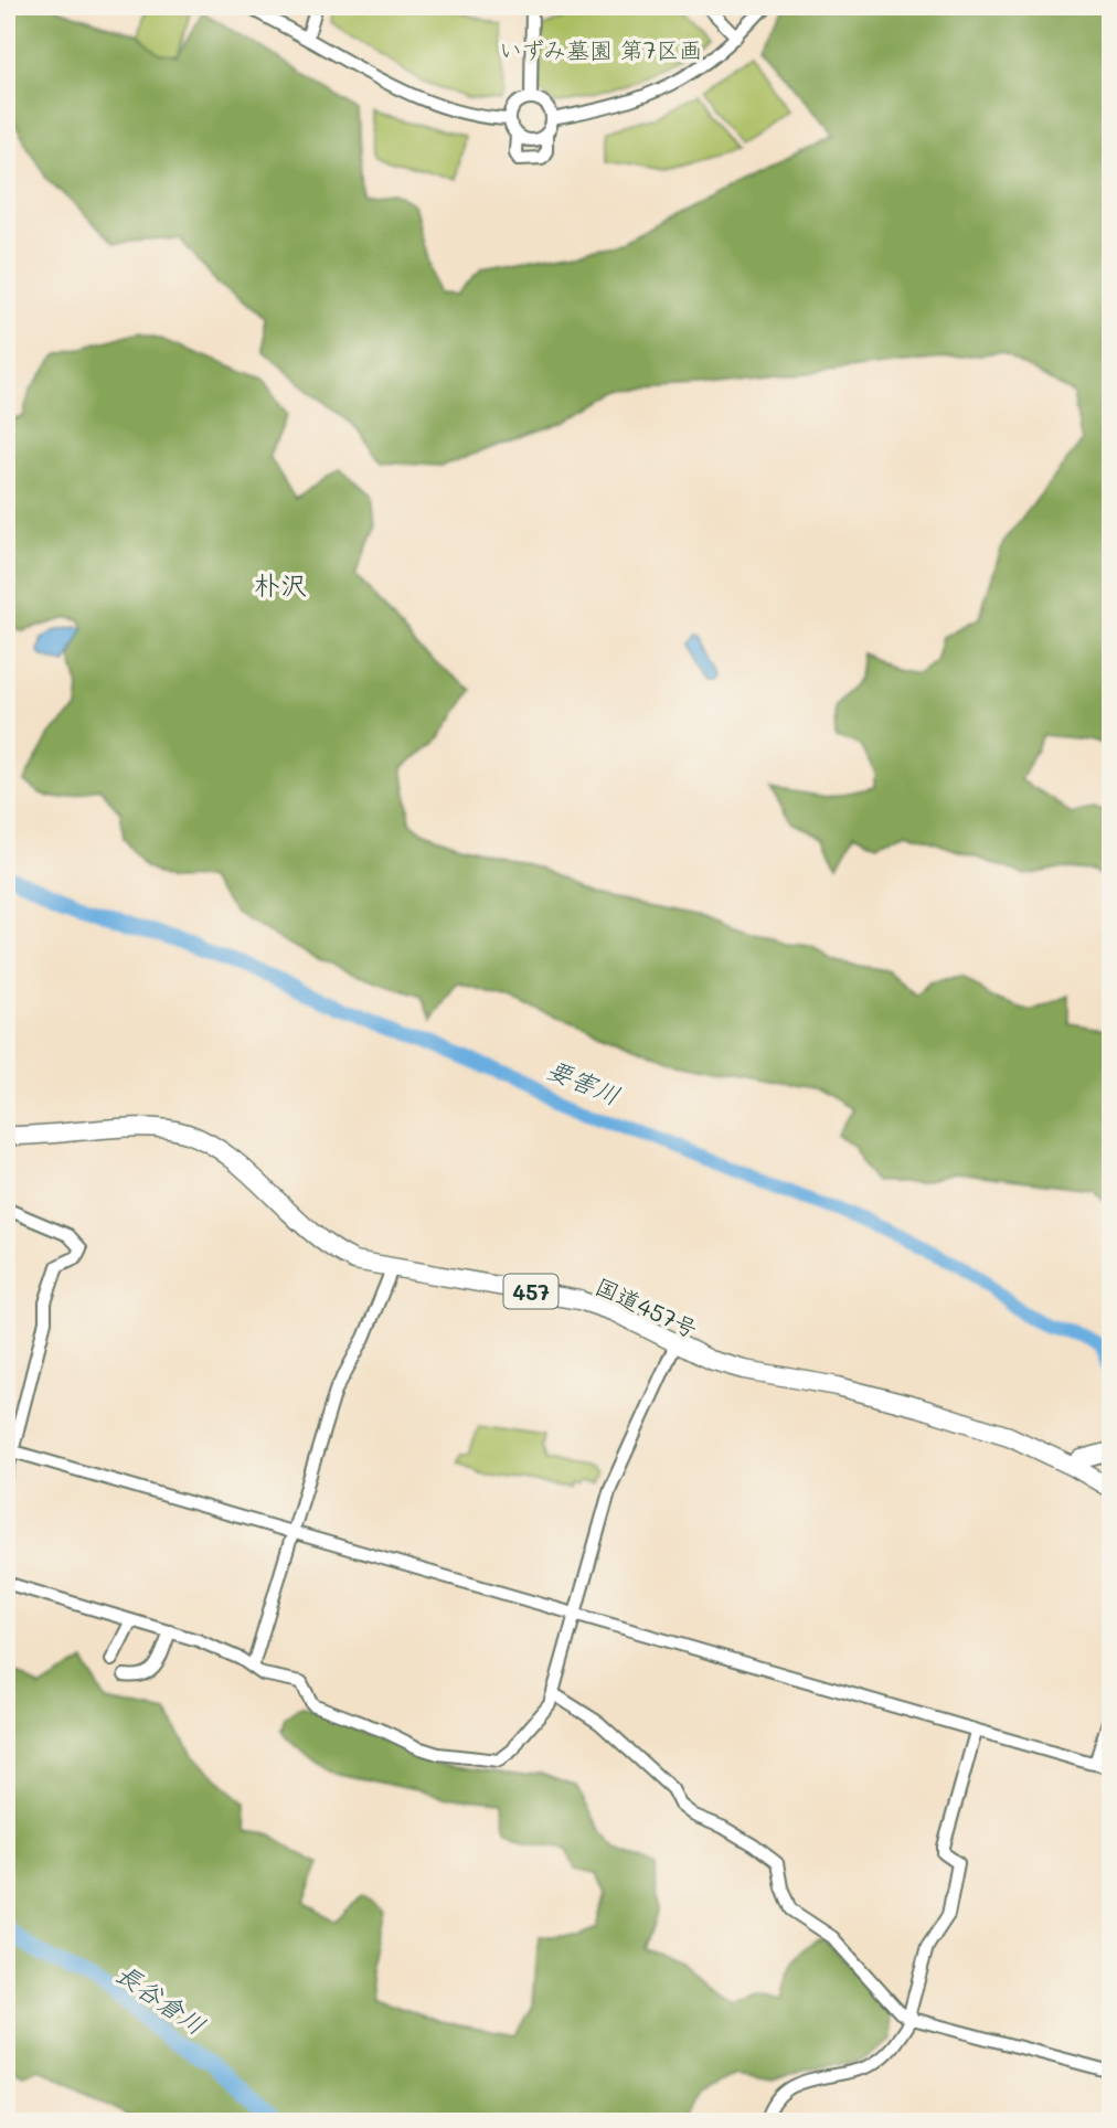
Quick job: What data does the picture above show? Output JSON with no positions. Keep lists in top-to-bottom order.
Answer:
{
  "streets": {
    "highway": ["457", "国道457号"]
  },
  "crossings": [
    ["457", "国道457号"]
  ],
  "districts": ["朴沢"],
  "water": ["要害川", "長谷倉川"],
  "parks": ["いずみ墓園 第7区画"]
}
